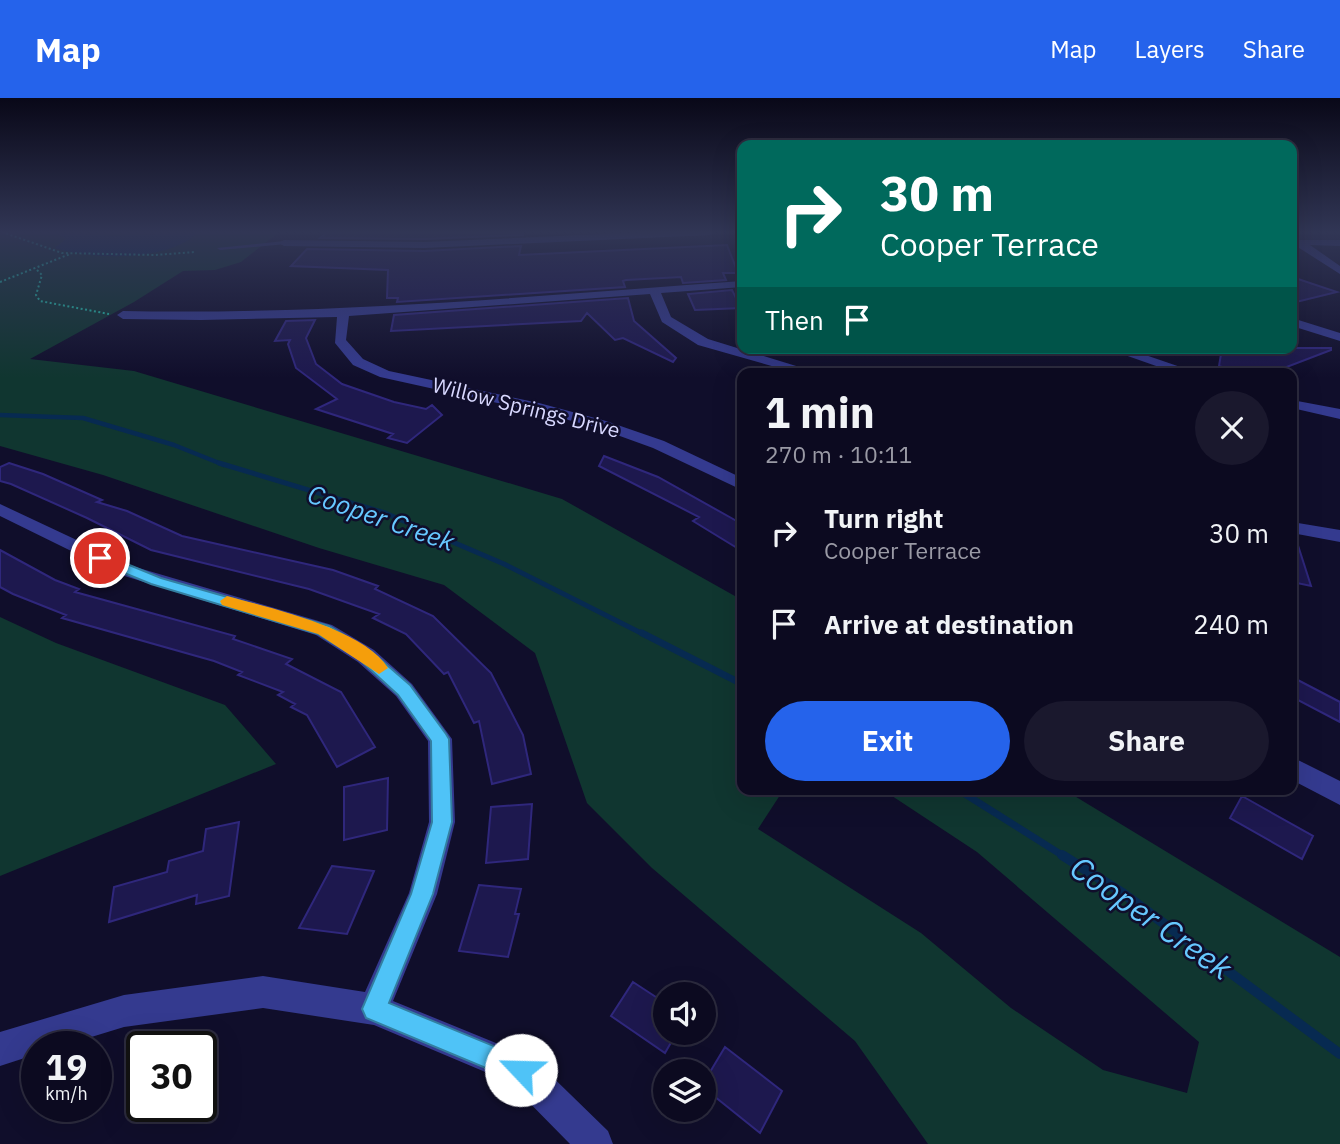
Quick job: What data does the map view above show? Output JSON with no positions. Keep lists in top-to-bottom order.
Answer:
{
  "streets": {
    "street": ["Willow Springs Drive"]
  },
  "water": ["Cooper Creek"],
  "page": {
    "header": "Map",
    "nav": ["Map", "Layers", "Share"],
    "turn": ["30 m", "Cooper Terrace"],
    "then": "Then",
    "heading": ["1 min", "270 m · 10:11"],
    "list": [
      {
        "name": "Turn right",
        "note": "Cooper Terrace",
        "value": "30 m"
      },
      {
        "name": "Arrive at destination",
        "value": "240 m"
      }
    ],
    "buttons": ["Exit", "Share"],
    "speed": "19 km/h",
    "limit": "30"
  }
}
